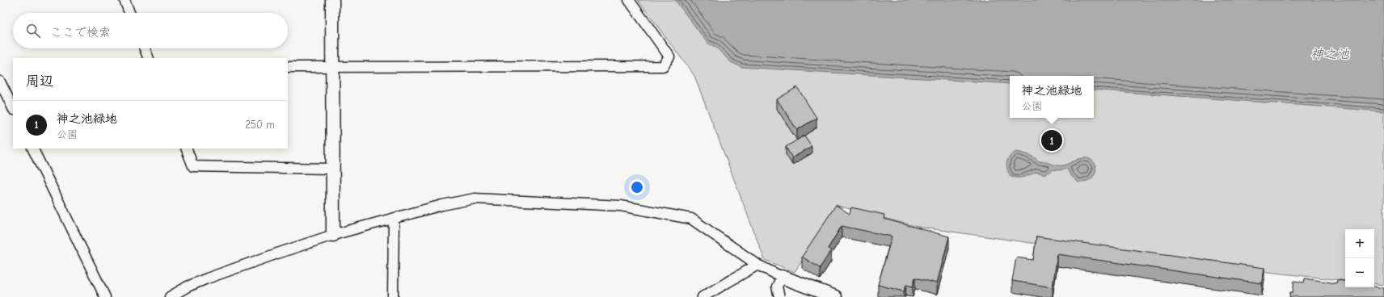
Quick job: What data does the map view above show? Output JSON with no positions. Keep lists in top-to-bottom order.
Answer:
{
  "water": ["神之池"],
  "page": {
    "search": "ここで検索",
    "heading": "周辺",
    "popup": ["神之池緑地", "公園"],
    "list": [
      {
        "mark": "1",
        "name": "神之池緑地",
        "note": "公園",
        "value": "250 m"
      }
    ],
    "pins": "1",
    "map_buttons": ["+", "−"]
  }
}
